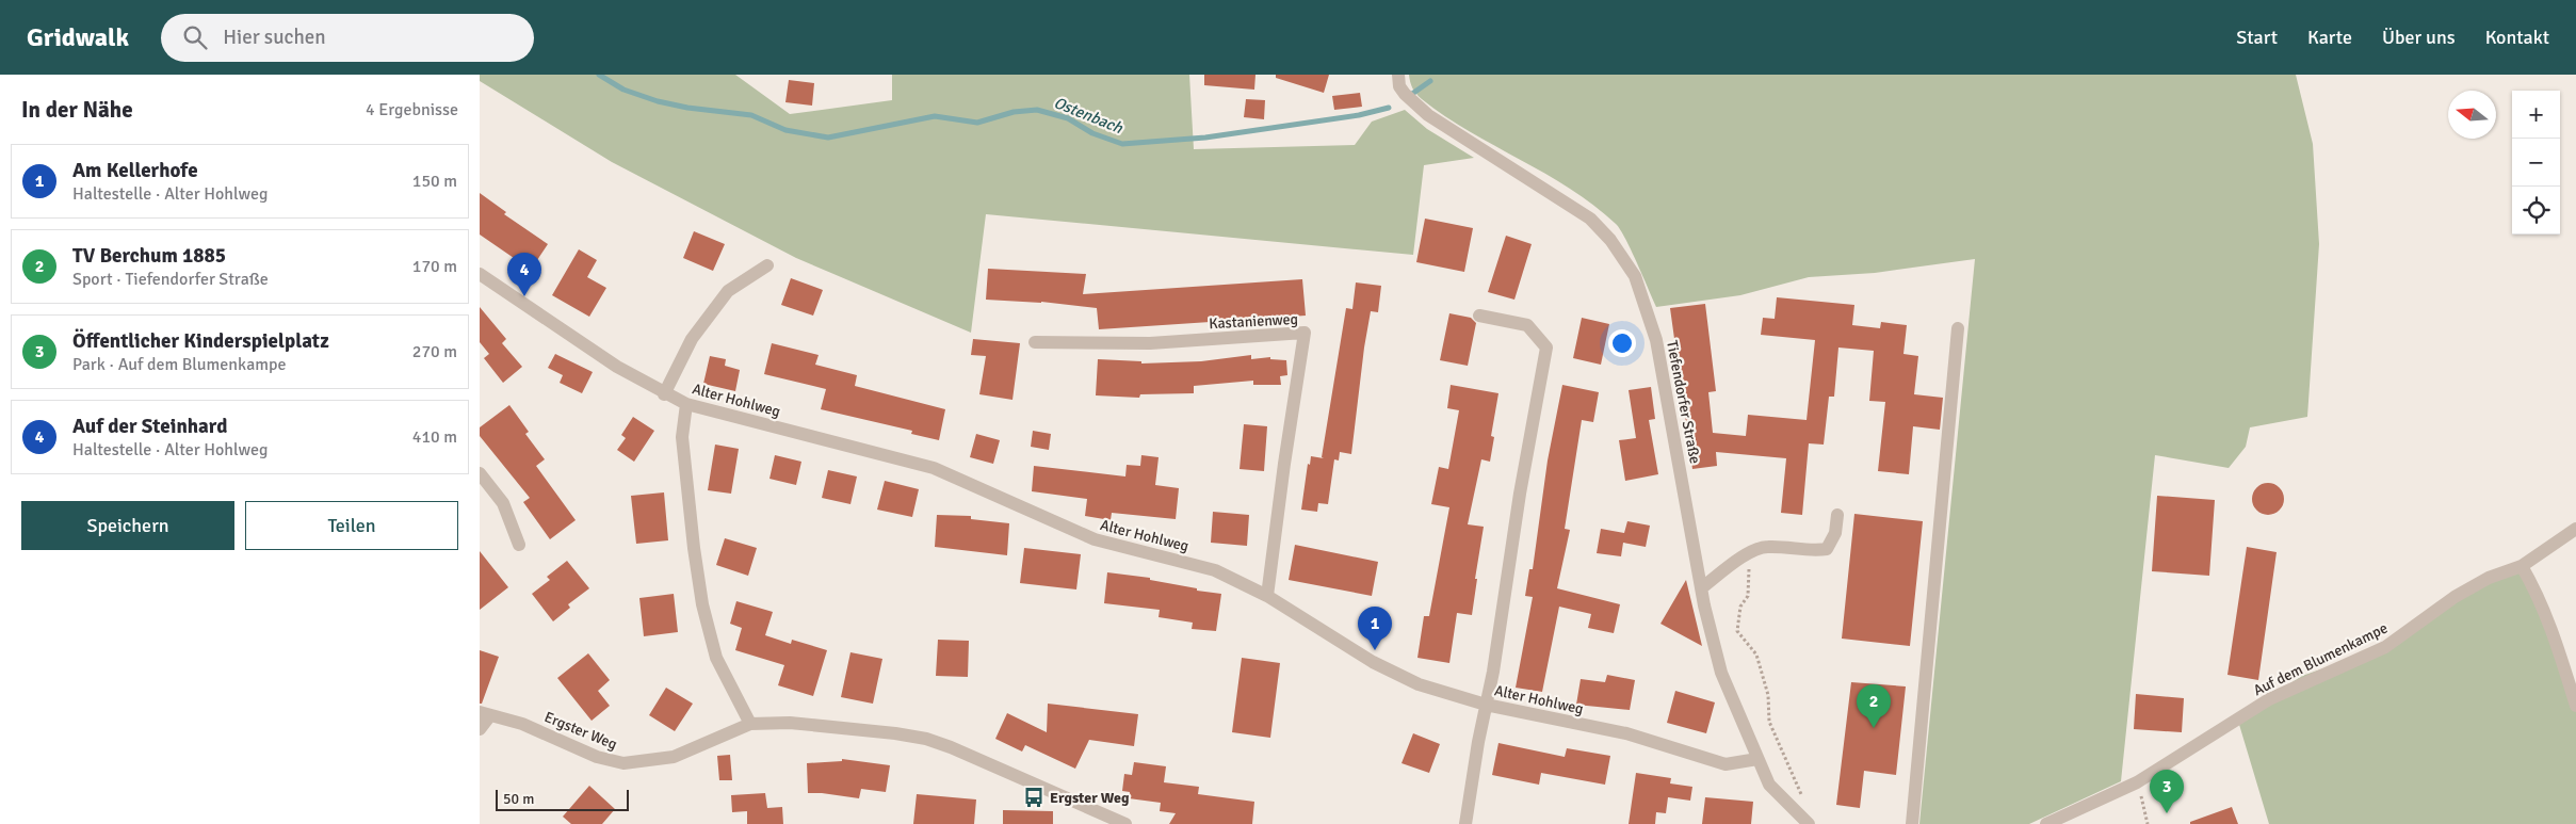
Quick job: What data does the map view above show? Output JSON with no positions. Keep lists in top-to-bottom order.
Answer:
{
  "streets": {
    "street": [
      "Kastanienweg",
      "Alter Hohlweg",
      "Tiefendorfer Straße",
      "Auf dem Blumenkampe",
      "Ergster Weg"
    ]
  },
  "crossings": [
    ["Kastanienweg", "Alter Hohlweg"],
    ["Alter Hohlweg", "Tiefendorfer Straße"]
  ],
  "water": ["Ostenbach"],
  "places": {
    "bus stop": ["Ergster Weg"]
  },
  "scale_bar": "50 m",
  "north": "left",
  "page": {
    "header": "Gridwalk",
    "search": "Hier suchen",
    "nav": [
      "Start",
      "Karte",
      "Über uns",
      "Kontakt"
    ],
    "heading": ["In der Nähe", "4 Ergebnisse"],
    "map_buttons": ["+", "−"],
    "list": [
      {
        "mark": "1",
        "name": "Am Kellerhofe",
        "note": "Haltestelle · Alter Hohlweg",
        "value": "150 m"
      },
      {
        "mark": "2",
        "name": "TV Berchum 1885",
        "note": "Sport · Tiefendorfer Straße",
        "value": "170 m"
      },
      {
        "mark": "3",
        "name": "Öffentlicher Kinderspielplatz",
        "note": "Park · Auf dem Blumenkampe",
        "value": "270 m"
      },
      {
        "mark": "4",
        "name": "Auf der Steinhard",
        "note": "Haltestelle · Alter Hohlweg",
        "value": "410 m"
      }
    ],
    "pins": [
      "4",
      "1",
      "2",
      "3"
    ],
    "buttons": ["Speichern", "Teilen"],
    "scale": "50 m"
  }
}
